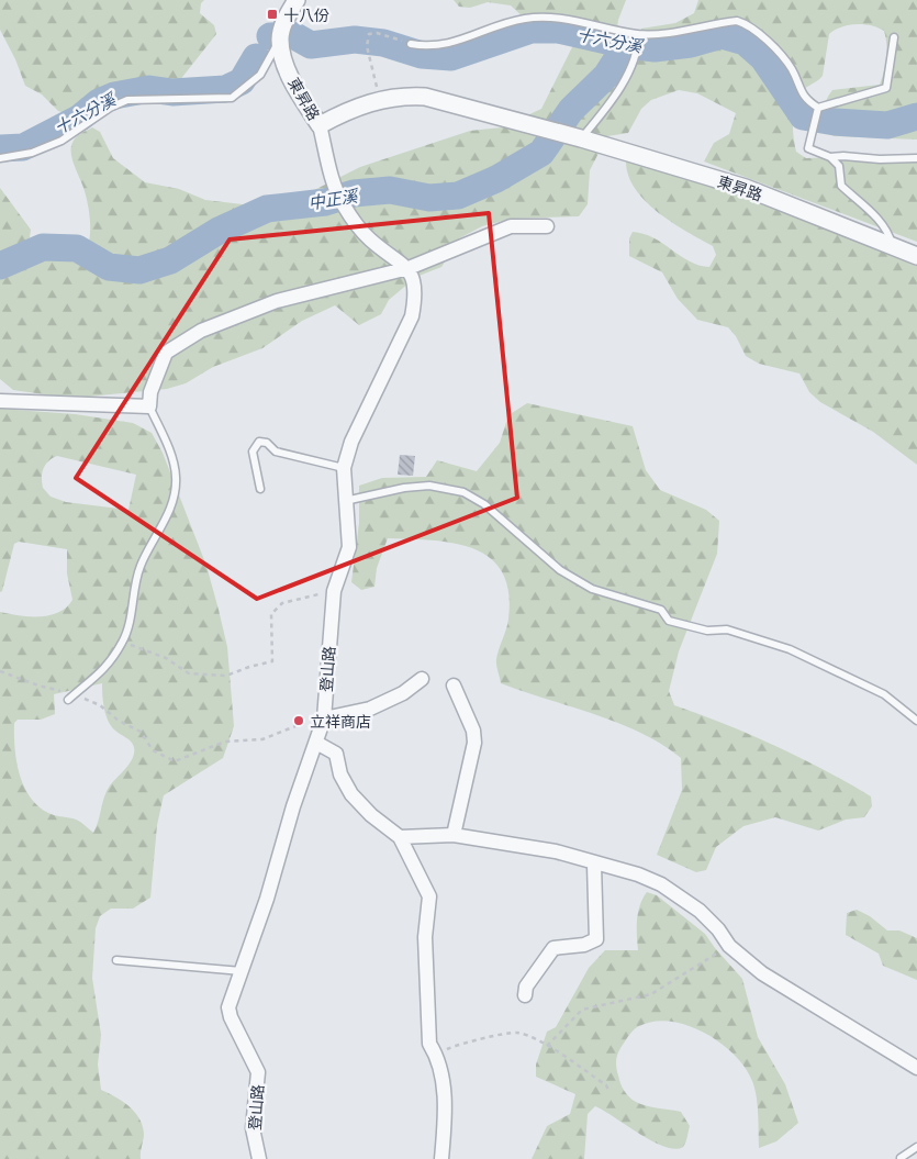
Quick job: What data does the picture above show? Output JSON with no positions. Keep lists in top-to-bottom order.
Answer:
{
  "streets": {
    "street": ["東昇路", "登山路"]
  },
  "water": ["十六分溪", "中正溪"],
  "places": {
    "transit": ["十八份"],
    "other": ["立祥商店"]
  }
}
